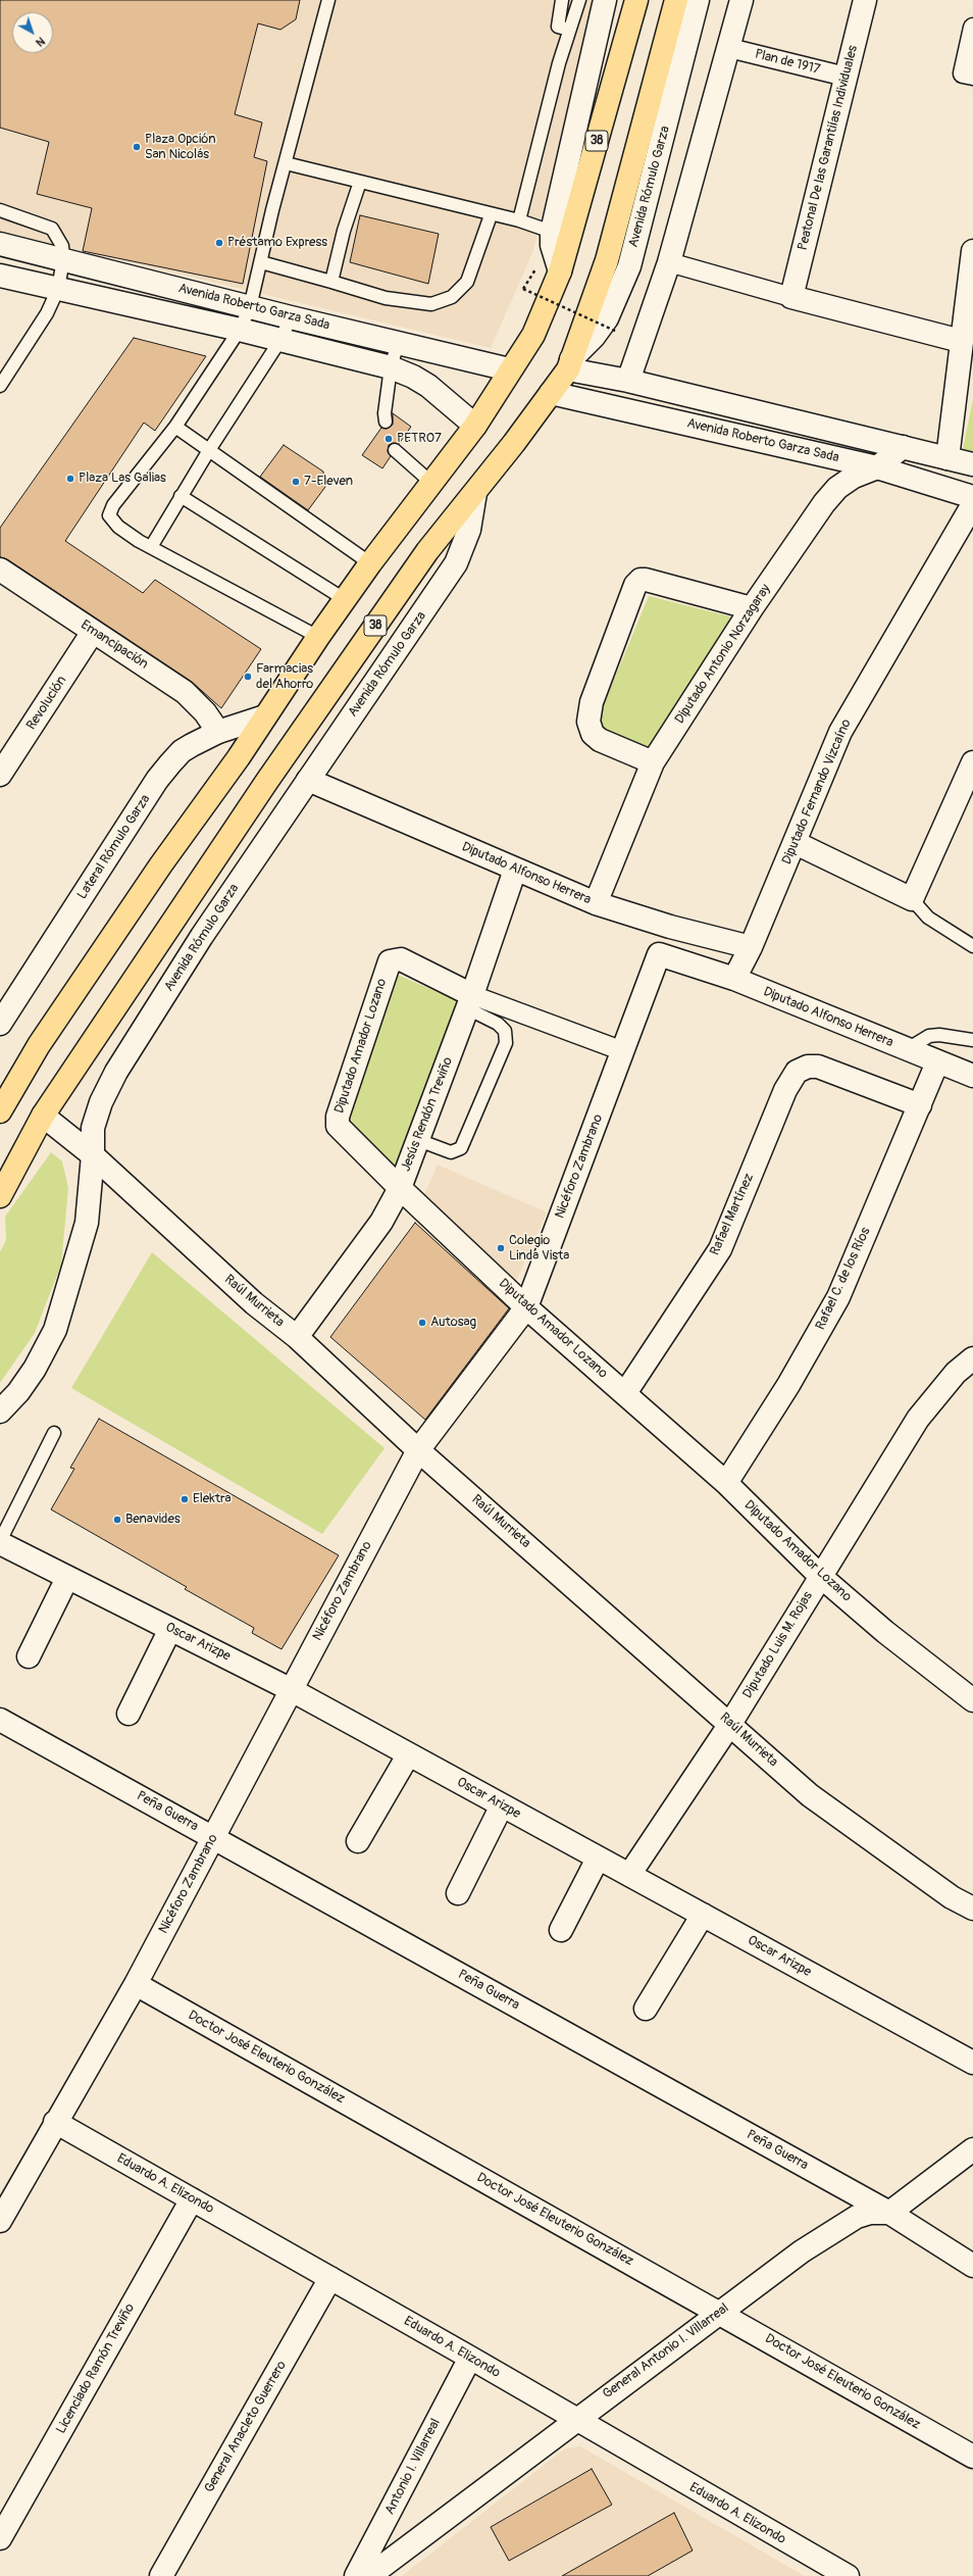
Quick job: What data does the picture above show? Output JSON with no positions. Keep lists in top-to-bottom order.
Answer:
{
  "streets": {
    "main road": ["38", "Avenida Rómulo Garza"],
    "street": [
      "Plan de 1917",
      "Peatonal De las Garantiías Individuales",
      "Avenida Roberto Garza Sada",
      "Emancipación",
      "Diputado Antonio Norzagaray",
      "Revolución",
      "Diputado Fernando Vizcaíno",
      "Lateral Rómulo Garza",
      "Diputado Alfonso Herrera",
      "Diputado Amador Lozano",
      "Jesús Rendón Treviño",
      "Nicéforo Zambrano",
      "Rafael Martínez",
      "Rafael C. de los Ríos",
      "Raúl Murrieta",
      "Oscar Arizpe",
      "Diputado Luis M. Rojas",
      "Peña Guerra",
      "Doctor José Eleuterio González",
      "Eduardo A. Elizondo",
      "General Antonio I. Villarreal",
      "Licenciado Ramón Treviño",
      "General Anacleto Guerrero",
      "Antonio I. Villarreal"
    ]
  },
  "crossings": [
    ["Plan de 1917", "Peatonal De las Garantiías Individuales"],
    ["38", "Avenida Roberto Garza Sada"],
    ["38", "Lateral Rómulo Garza"],
    ["Avenida Rómulo Garza", "Avenida Roberto Garza Sada"],
    ["Avenida Rómulo Garza", "Diputado Alfonso Herrera"],
    ["Avenida Rómulo Garza", "Raúl Murrieta"],
    ["Avenida Roberto Garza Sada", "Diputado Antonio Norzagaray"],
    ["Emancipación", "Revolución"],
    ["Emancipación", "Lateral Rómulo Garza"],
    ["Diputado Antonio Norzagaray", "Diputado Alfonso Herrera"],
    ["Diputado Fernando Vizcaíno", "Diputado Alfonso Herrera"],
    ["Diputado Alfonso Herrera", "Jesús Rendón Treviño"],
    ["Diputado Alfonso Herrera", "Nicéforo Zambrano"],
    ["Diputado Alfonso Herrera", "Rafael C. de los Ríos"],
    ["Diputado Amador Lozano", "Jesús Rendón Treviño"],
    ["Diputado Amador Lozano", "Nicéforo Zambrano"],
    ["Diputado Amador Lozano", "Rafael Martínez"],
    ["Diputado Amador Lozano", "Rafael C. de los Ríos"],
    ["Diputado Amador Lozano", "Diputado Luis M. Rojas"],
    ["Jesús Rendón Treviño", "Raúl Murrieta"],
    ["Nicéforo Zambrano", "Raúl Murrieta"],
    ["Nicéforo Zambrano", "Oscar Arizpe"],
    ["Nicéforo Zambrano", "Peña Guerra"],
    ["Nicéforo Zambrano", "Doctor José Eleuterio González"],
    ["Nicéforo Zambrano", "Eduardo A. Elizondo"],
    ["Rafael Martínez", "Rafael C. de los Ríos"],
    ["Raúl Murrieta", "Diputado Luis M. Rojas"],
    ["Oscar Arizpe", "Diputado Luis M. Rojas"],
    ["Peña Guerra", "General Antonio I. Villarreal"],
    ["Doctor José Eleuterio González", "General Antonio I. Villarreal"],
    ["Eduardo A. Elizondo", "General Antonio I. Villarreal"],
    ["Eduardo A. Elizondo", "Licenciado Ramón Treviño"],
    ["Eduardo A. Elizondo", "General Anacleto Guerrero"],
    ["Eduardo A. Elizondo", "Antonio I. Villarreal"]
  ],
  "places": [
    "Plaza Opción San Nicolás",
    "Préstamo Express",
    "PETRO7",
    "Plaza Las Galias",
    "7-Eleven",
    "Farmacias del Ahorro",
    "Colegio Linda Vista",
    "Autosag",
    "Elektra",
    "Benavides"
  ],
  "north": "bottom right"
}
